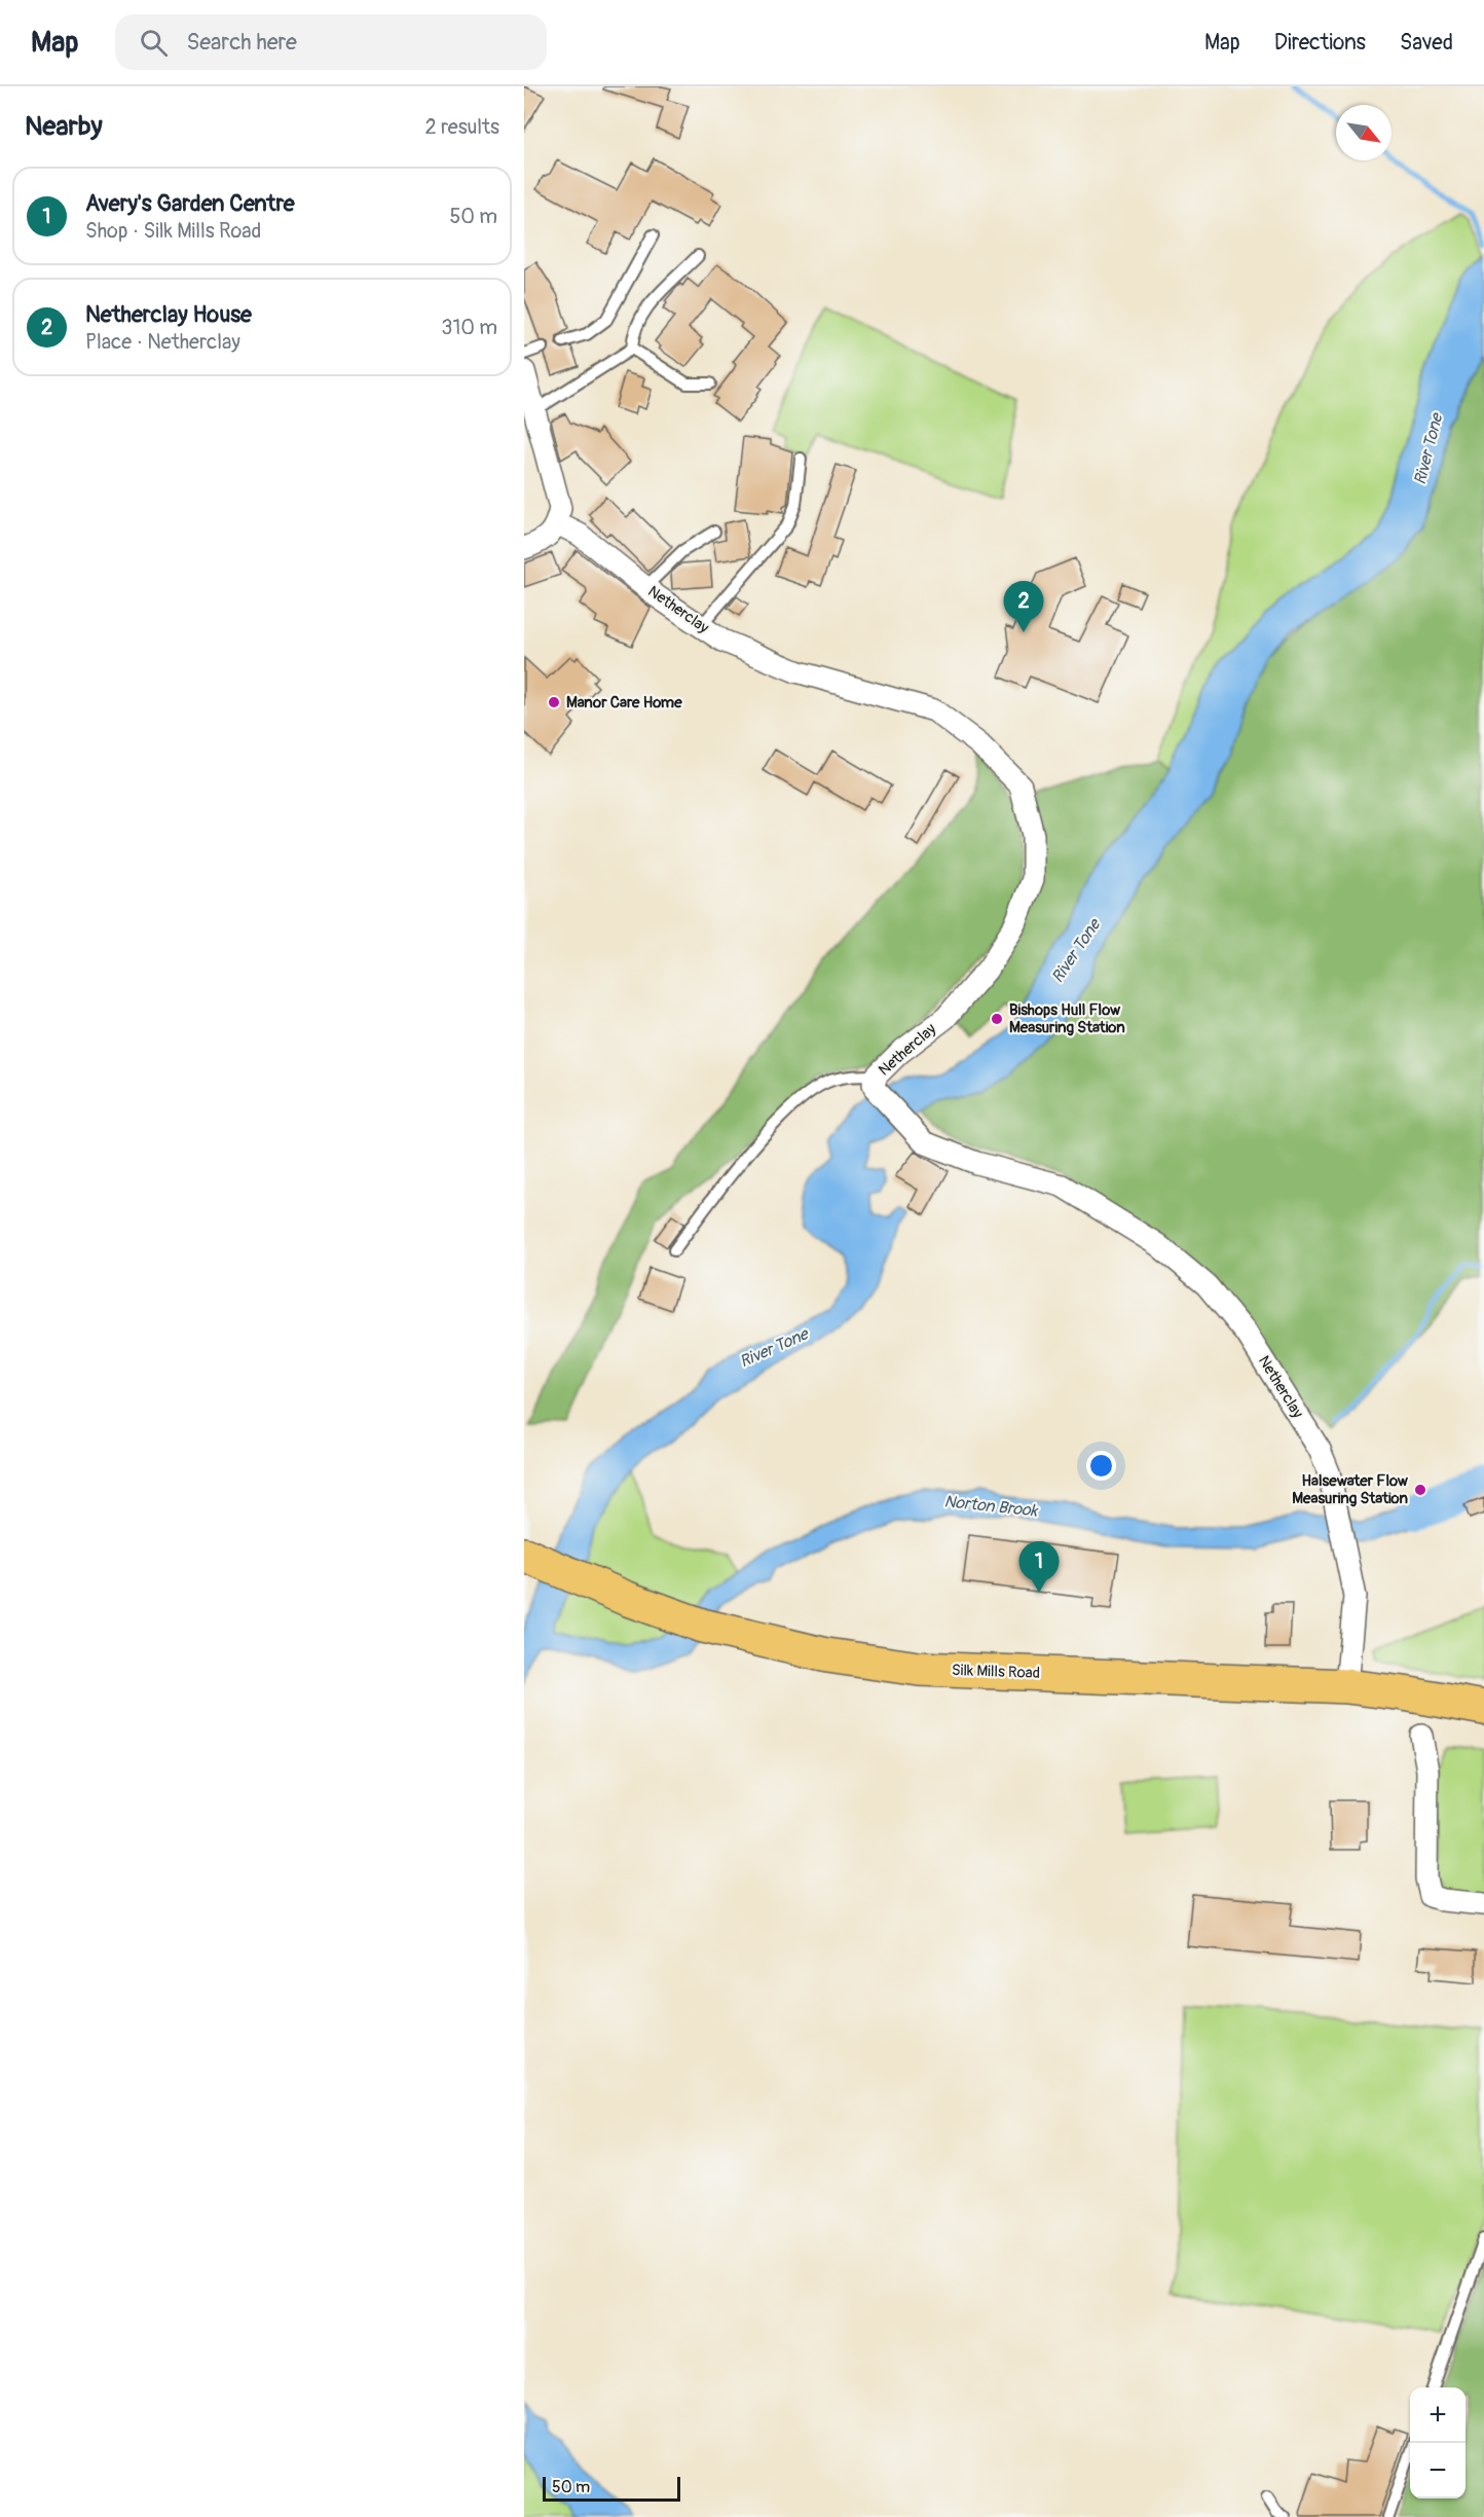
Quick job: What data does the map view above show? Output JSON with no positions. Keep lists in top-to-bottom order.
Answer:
{
  "streets": {
    "main road": ["Silk Mills Road"],
    "street": ["Netherclay"]
  },
  "crossings": [
    ["Netherclay", "Silk Mills Road"]
  ],
  "water": ["River Tone", "Norton Brook"],
  "places": ["Manor Care Home", "Bishops Hull Flow Measuring Station", "Halsewater Flow Measuring Station"],
  "scale_bar": "50 m",
  "north": "bottom right",
  "page": {
    "header": "Map",
    "search": "Search here",
    "nav": ["Map", "Directions", "Saved"],
    "heading": ["Nearby", "2 results"],
    "list": [
      {
        "mark": "1",
        "name": "Avery's Garden Centre",
        "note": "Shop · Silk Mills Road",
        "value": "50 m"
      },
      {
        "mark": "2",
        "name": "Netherclay House",
        "note": "Place · Netherclay",
        "value": "310 m"
      }
    ],
    "pins": ["2", "1"],
    "map_buttons": ["+", "−"],
    "scale": "50 m"
  }
}
